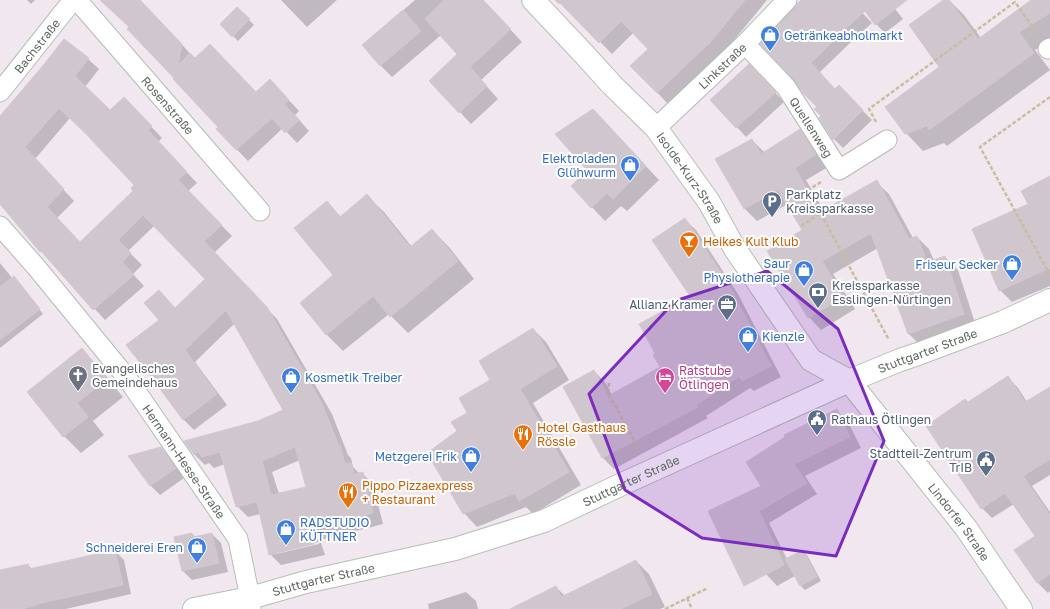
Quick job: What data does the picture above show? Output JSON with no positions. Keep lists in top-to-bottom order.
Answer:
{
  "streets": {
    "main road": ["Isolde-Kurz-Straße", "Stuttgarter Straße", "Lindorfer Straße"],
    "street": [
      "Bachstraße",
      "Linkstraße",
      "Rosenstraße",
      "Quellenweg",
      "Hermann-Hesse-Straße"
    ]
  },
  "crossings": [
    ["Linkstraße", "Quellenweg"],
    ["Linkstraße", "Isolde-Kurz-Straße"],
    ["Isolde-Kurz-Straße", "Stuttgarter Straße"],
    ["Isolde-Kurz-Straße", "Lindorfer Straße"],
    ["Stuttgarter Straße", "Hermann-Hesse-Straße"],
    ["Stuttgarter Straße", "Lindorfer Straße"]
  ],
  "places": {
    "shop": [
      "Getränkeabholmarkt",
      "Elektroladen Glühwurm",
      "Friseur Secker",
      "Saur Physiotherapie",
      "Kienzle",
      "Kosmetik Treiber",
      "Metzgerei Frik",
      "RADSTUDIO KÜTTNER",
      "Schneiderei Eren"
    ],
    "parking": ["Parkplatz Kreissparkasse"],
    "bar": ["Heikes Kult Klub"],
    "bank": ["Kreissparkasse Esslingen-Nürtingen"],
    "office": ["Allianz Kramer"],
    "church": ["Evangelisches Gemeindehaus"],
    "hotel": ["Ratstube Ötlingen"],
    "public building": ["Rathaus Ötlingen", "Stadtteil-Zentrum TrIB"],
    "restaurant": ["Hotel Gasthaus Rössle", "Pippo Pizzaexpress + Restaurant"]
  }
}
